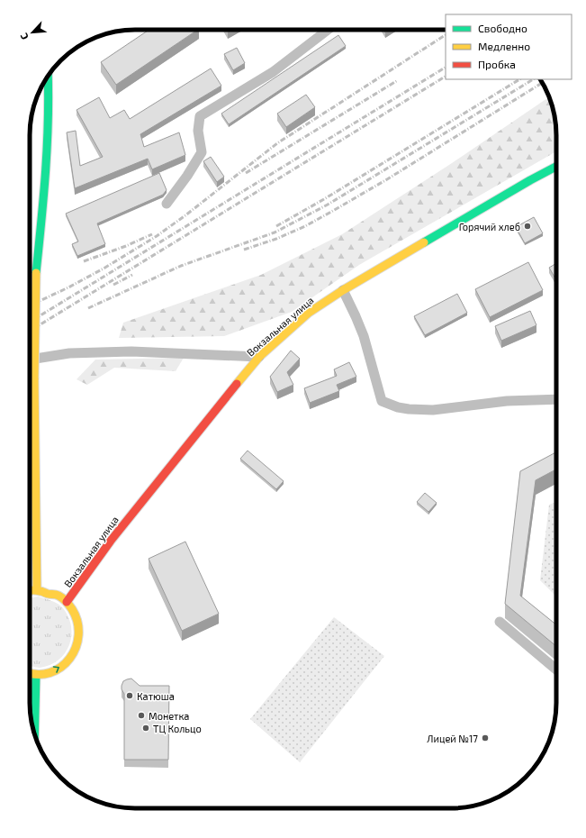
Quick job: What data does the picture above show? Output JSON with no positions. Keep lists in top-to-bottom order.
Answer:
{
  "streets": {
    "main road": ["Вокзальная улица"]
  },
  "places": [
    "Горячий хлеб",
    "Катюша",
    "Монетка",
    "ТЦ Кольцо",
    "Лицей №17"
  ],
  "legend": ["Свободно", "Медленно", "Пробка"],
  "north": "bottom left"
}
